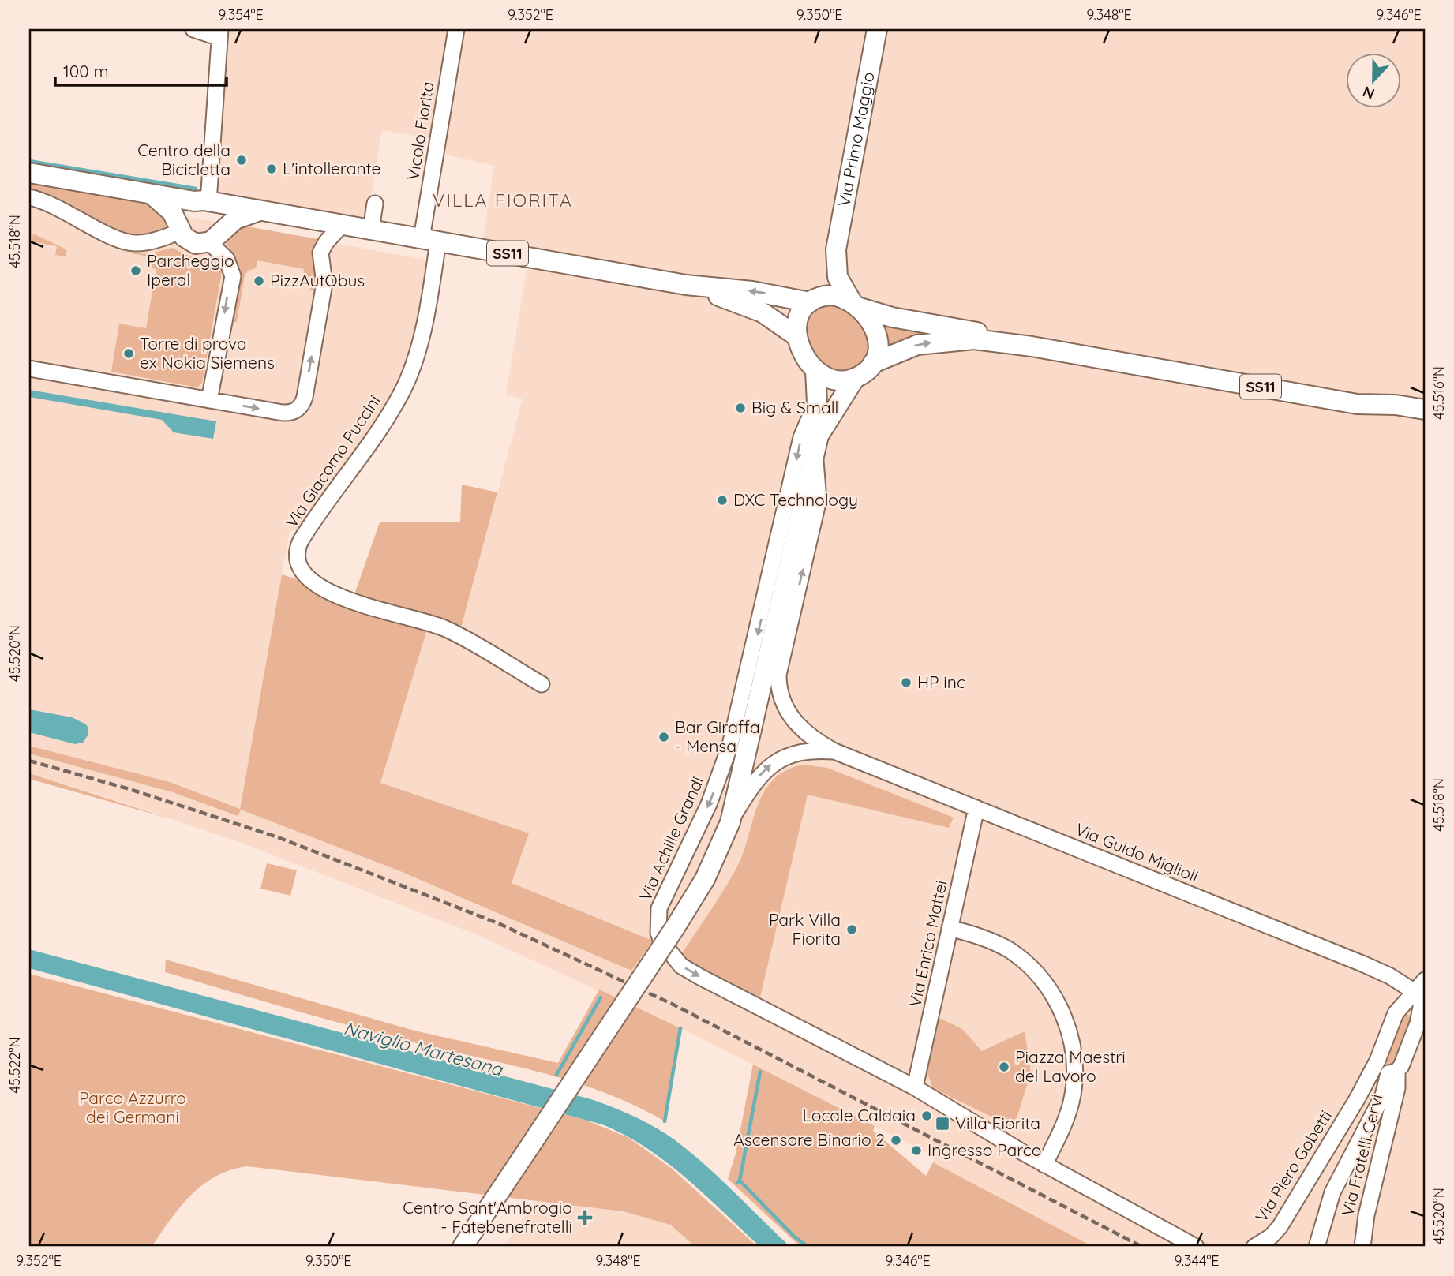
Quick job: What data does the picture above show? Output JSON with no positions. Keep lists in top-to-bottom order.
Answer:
{
  "streets": {
    "main road": ["Via Primo Maggio", "SS11"],
    "street": [
      "Vicolo Fiorita",
      "Via Giacomo Puccini",
      "Via Achille Grandi",
      "Via Guido Miglioli",
      "Via Enrico Mattei",
      "Via Fratelli Cervi",
      "Via Piero Gobetti"
    ]
  },
  "crossings": [
    ["Vicolo Fiorita", "SS11"],
    ["Vicolo Fiorita", "Via Giacomo Puccini"],
    ["Via Primo Maggio", "SS11"],
    ["SS11", "Via Giacomo Puccini"],
    ["Via Achille Grandi", "Via Enrico Mattei"],
    ["Via Guido Miglioli", "Via Enrico Mattei"],
    ["Via Fratelli Cervi", "Via Piero Gobetti"]
  ],
  "one_way": ["Via Achille Grandi"],
  "districts": ["VILLA FIORITA"],
  "water": ["Naviglio Martesana"],
  "parks": ["Parco Azzurro dei Germani"],
  "places": {
    "other": [
      "Centro della Bicicletta",
      "L'intollerante",
      "Parcheggio Iperal",
      "PizzAutObus",
      "Torre di prova ex Nokia Siemens",
      "Big & Small",
      "DXC Technology",
      "HP inc",
      "Bar Giraffa - Mensa",
      "Park Villa Fiorita",
      "Piazza Maestri del Lavoro",
      "Locale Caldaia",
      "Ascensore Binario 2",
      "Ingresso Parco"
    ],
    "transit": ["Villa Fiorita"],
    "health": ["Centro Sant'Ambrogio - Fatebenefratelli"]
  },
  "scale_bar": "100 m",
  "north": "bottom",
  "coordinates": [
    "9.354°E",
    "9.352°E",
    "9.350°E",
    "9.348°E",
    "9.346°E",
    "45.518°N",
    "45.516°N",
    "45.520°N",
    "45.522°N",
    "9.344°E"
  ]
}
